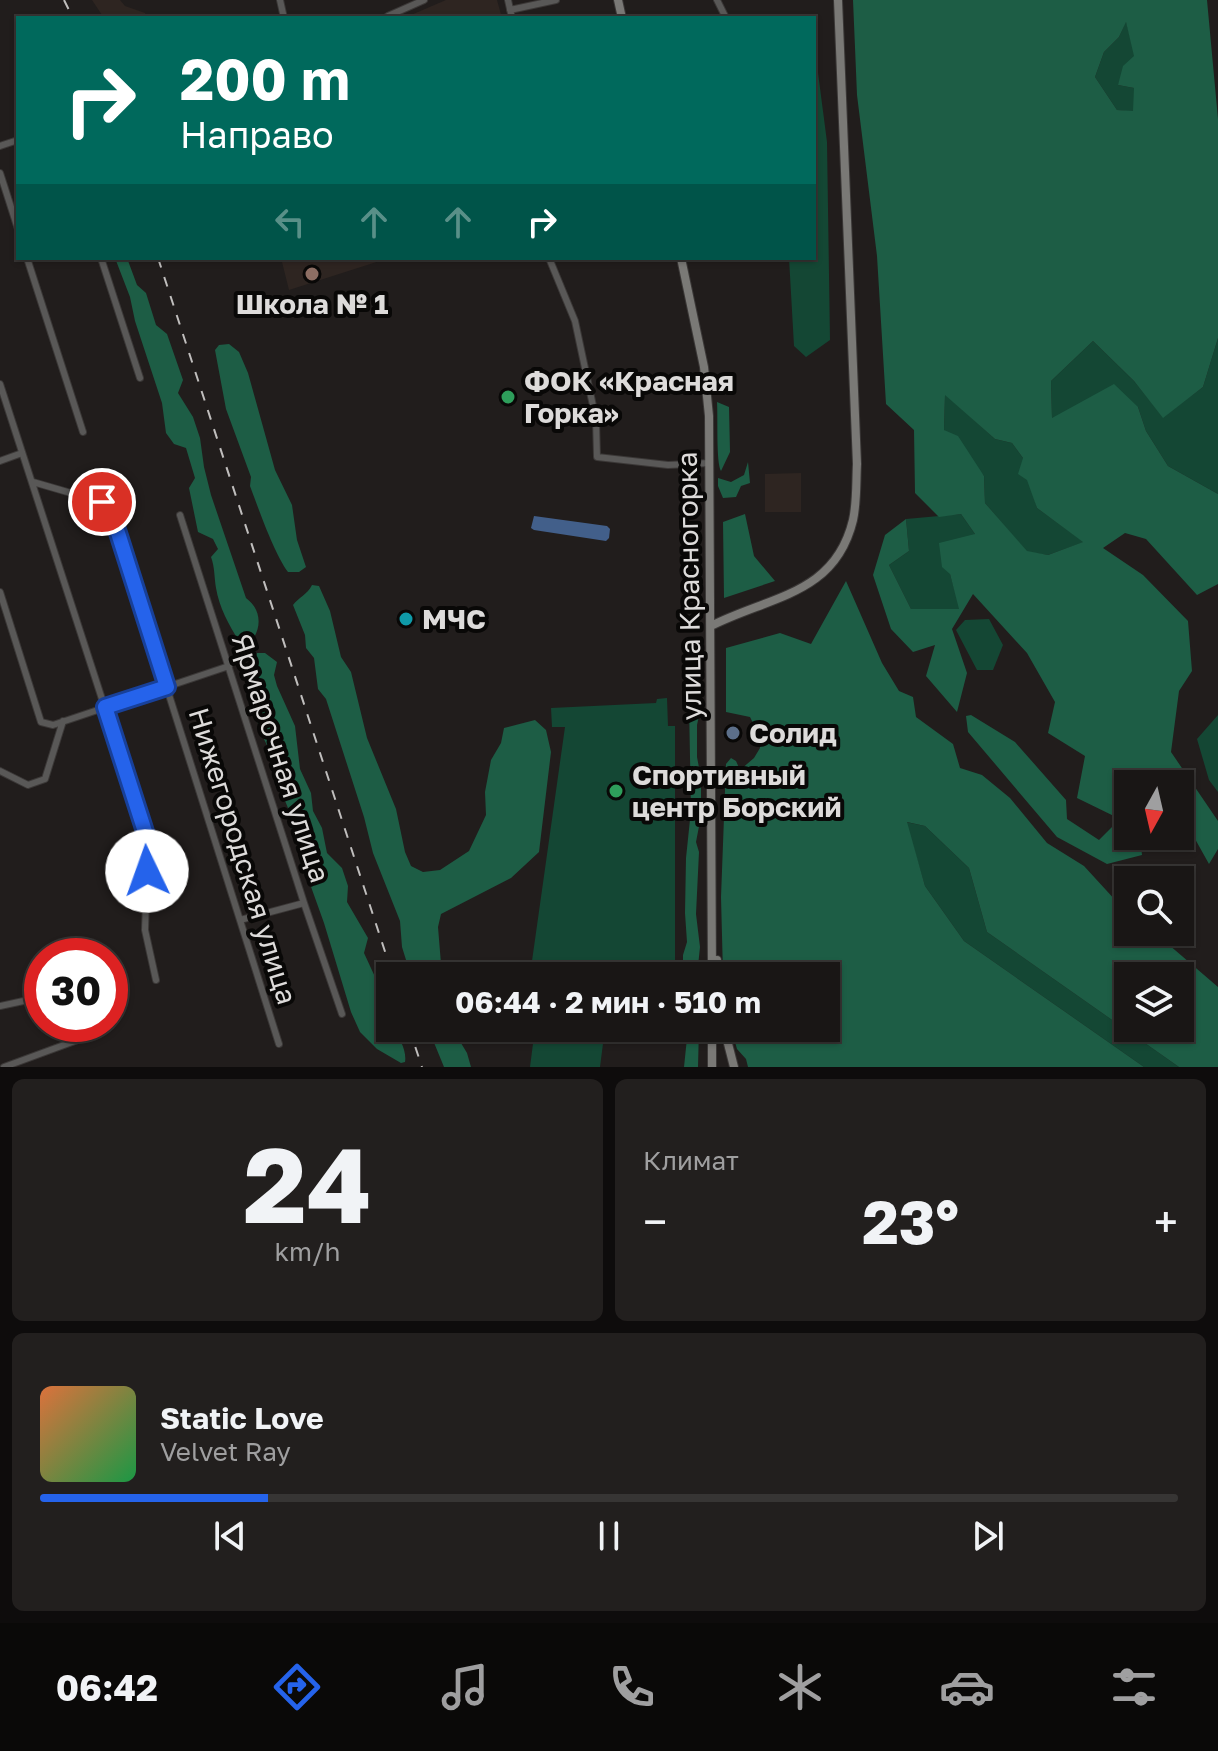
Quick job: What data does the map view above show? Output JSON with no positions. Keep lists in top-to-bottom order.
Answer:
{
  "streets": {
    "main road": ["улица Красногорка"],
    "street": ["Ярмарочная улица", "Нижегородская улица"]
  },
  "places": [
    "Школа № 1",
    "ФОК «Красная Горка»",
    "МЧС",
    "Солид",
    "Спортивный центр Борский"
  ],
  "north": "bottom",
  "page": {
    "turn": ["200 m", "Направо"],
    "limit": "30",
    "trip": "06:44 · 2 мин · 510 m",
    "tile": [
      ["24", "km/h"],
      "Климат"
    ],
    "heat": ["−", "23°", "+"],
    "song": ["Static Love", "Velvet Ray"],
    "tabs": "06:42"
  }
}
